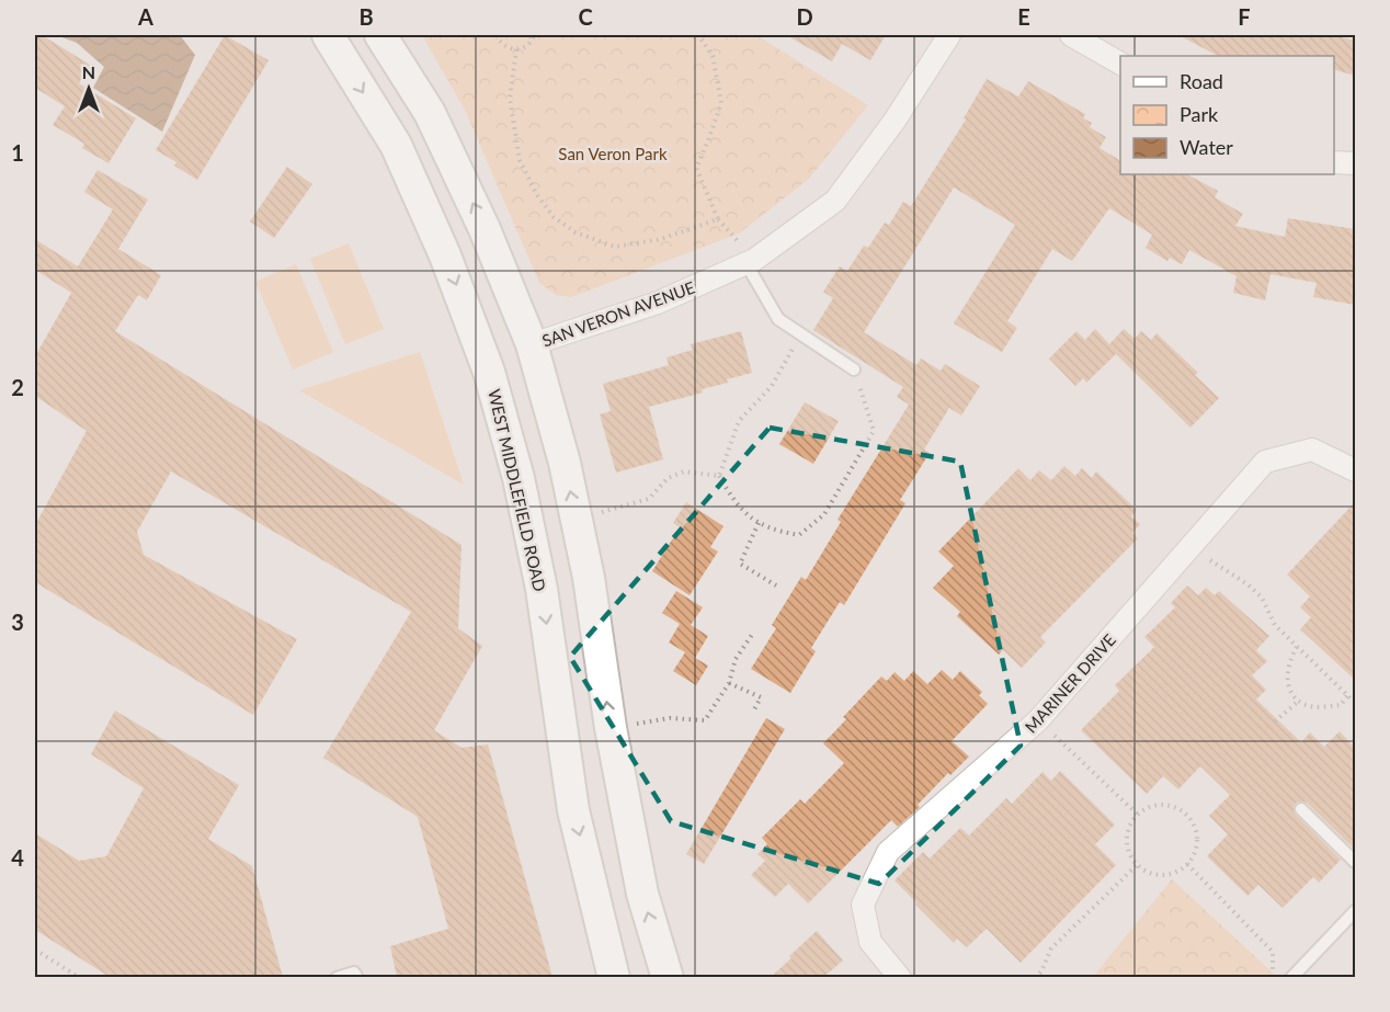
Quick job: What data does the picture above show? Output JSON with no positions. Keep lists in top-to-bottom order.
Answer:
{
  "streets": {
    "main road": ["WEST MIDDLEFIELD ROAD"],
    "street": ["SAN VERON AVENUE", "MARINER DRIVE"]
  },
  "parks": ["San Veron Park"],
  "legend": ["Road", "Park", "Water"],
  "north": "top",
  "grid": {
    "columns": [
      "A",
      "B",
      "C",
      "D",
      "E",
      "F"
    ],
    "rows": [
      "1",
      "2",
      "3",
      "4"
    ]
  }
}
